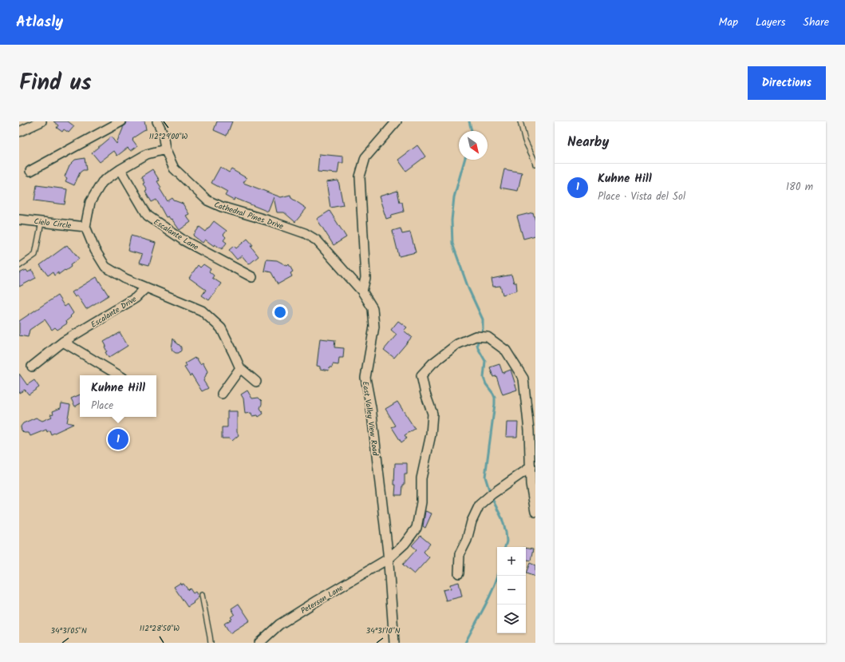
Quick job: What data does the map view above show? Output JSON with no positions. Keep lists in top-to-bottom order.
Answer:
{
  "streets": {
    "street": [
      "Cathedral Pines Drive",
      "Cielo Circle",
      "Escalante Lane",
      "Escalante Drive",
      "East Valley View Road",
      "Peterson Lane"
    ]
  },
  "crossings": [
    ["Cathedral Pines Drive", "East Valley View Road"],
    ["Cielo Circle", "Escalante Drive"],
    ["East Valley View Road", "Peterson Lane"]
  ],
  "north": "bottom right",
  "page": {
    "header": "Atlasly",
    "nav": ["Map", "Layers", "Share"],
    "title": "Find us",
    "buttons": "Directions",
    "heading": "Nearby",
    "list": [
      {
        "mark": "1",
        "name": "Kuhne Hill",
        "note": "Place · Vista del Sol",
        "value": "180 m"
      }
    ],
    "popup": ["Kuhne Hill", "Place"],
    "pins": "1",
    "map_buttons": ["+", "−"]
  },
  "coordinates": [
    "112°29'00\"W",
    "112°28'50\"W",
    "34°31'05\"N",
    "34°31'10\"N"
  ]
}
